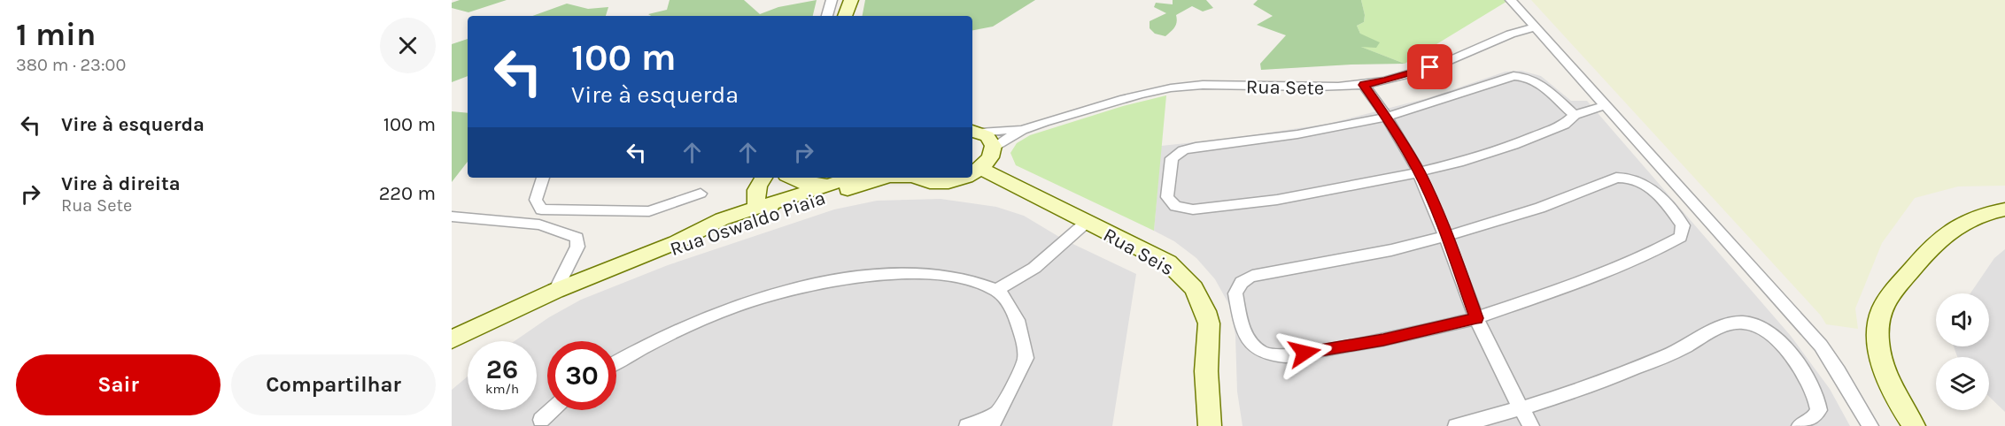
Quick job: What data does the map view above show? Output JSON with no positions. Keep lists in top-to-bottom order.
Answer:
{
  "streets": {
    "street": ["Rua Sete", "Rua Oswaldo Piaia", "Rua Seis"]
  },
  "crossings": [
    ["Rua Oswaldo Piaia", "Rua Seis"]
  ],
  "page": {
    "heading": ["1 min", "380 m · 23:00"],
    "turn": ["100 m", "Vire à esquerda"],
    "list": [
      {
        "name": "Vire à esquerda",
        "value": "100 m"
      },
      {
        "name": "Vire à direita",
        "note": "Rua Sete",
        "value": "220 m"
      }
    ],
    "speed": "26 km/h",
    "limit": "30",
    "buttons": ["Sair", "Compartilhar"]
  }
}
